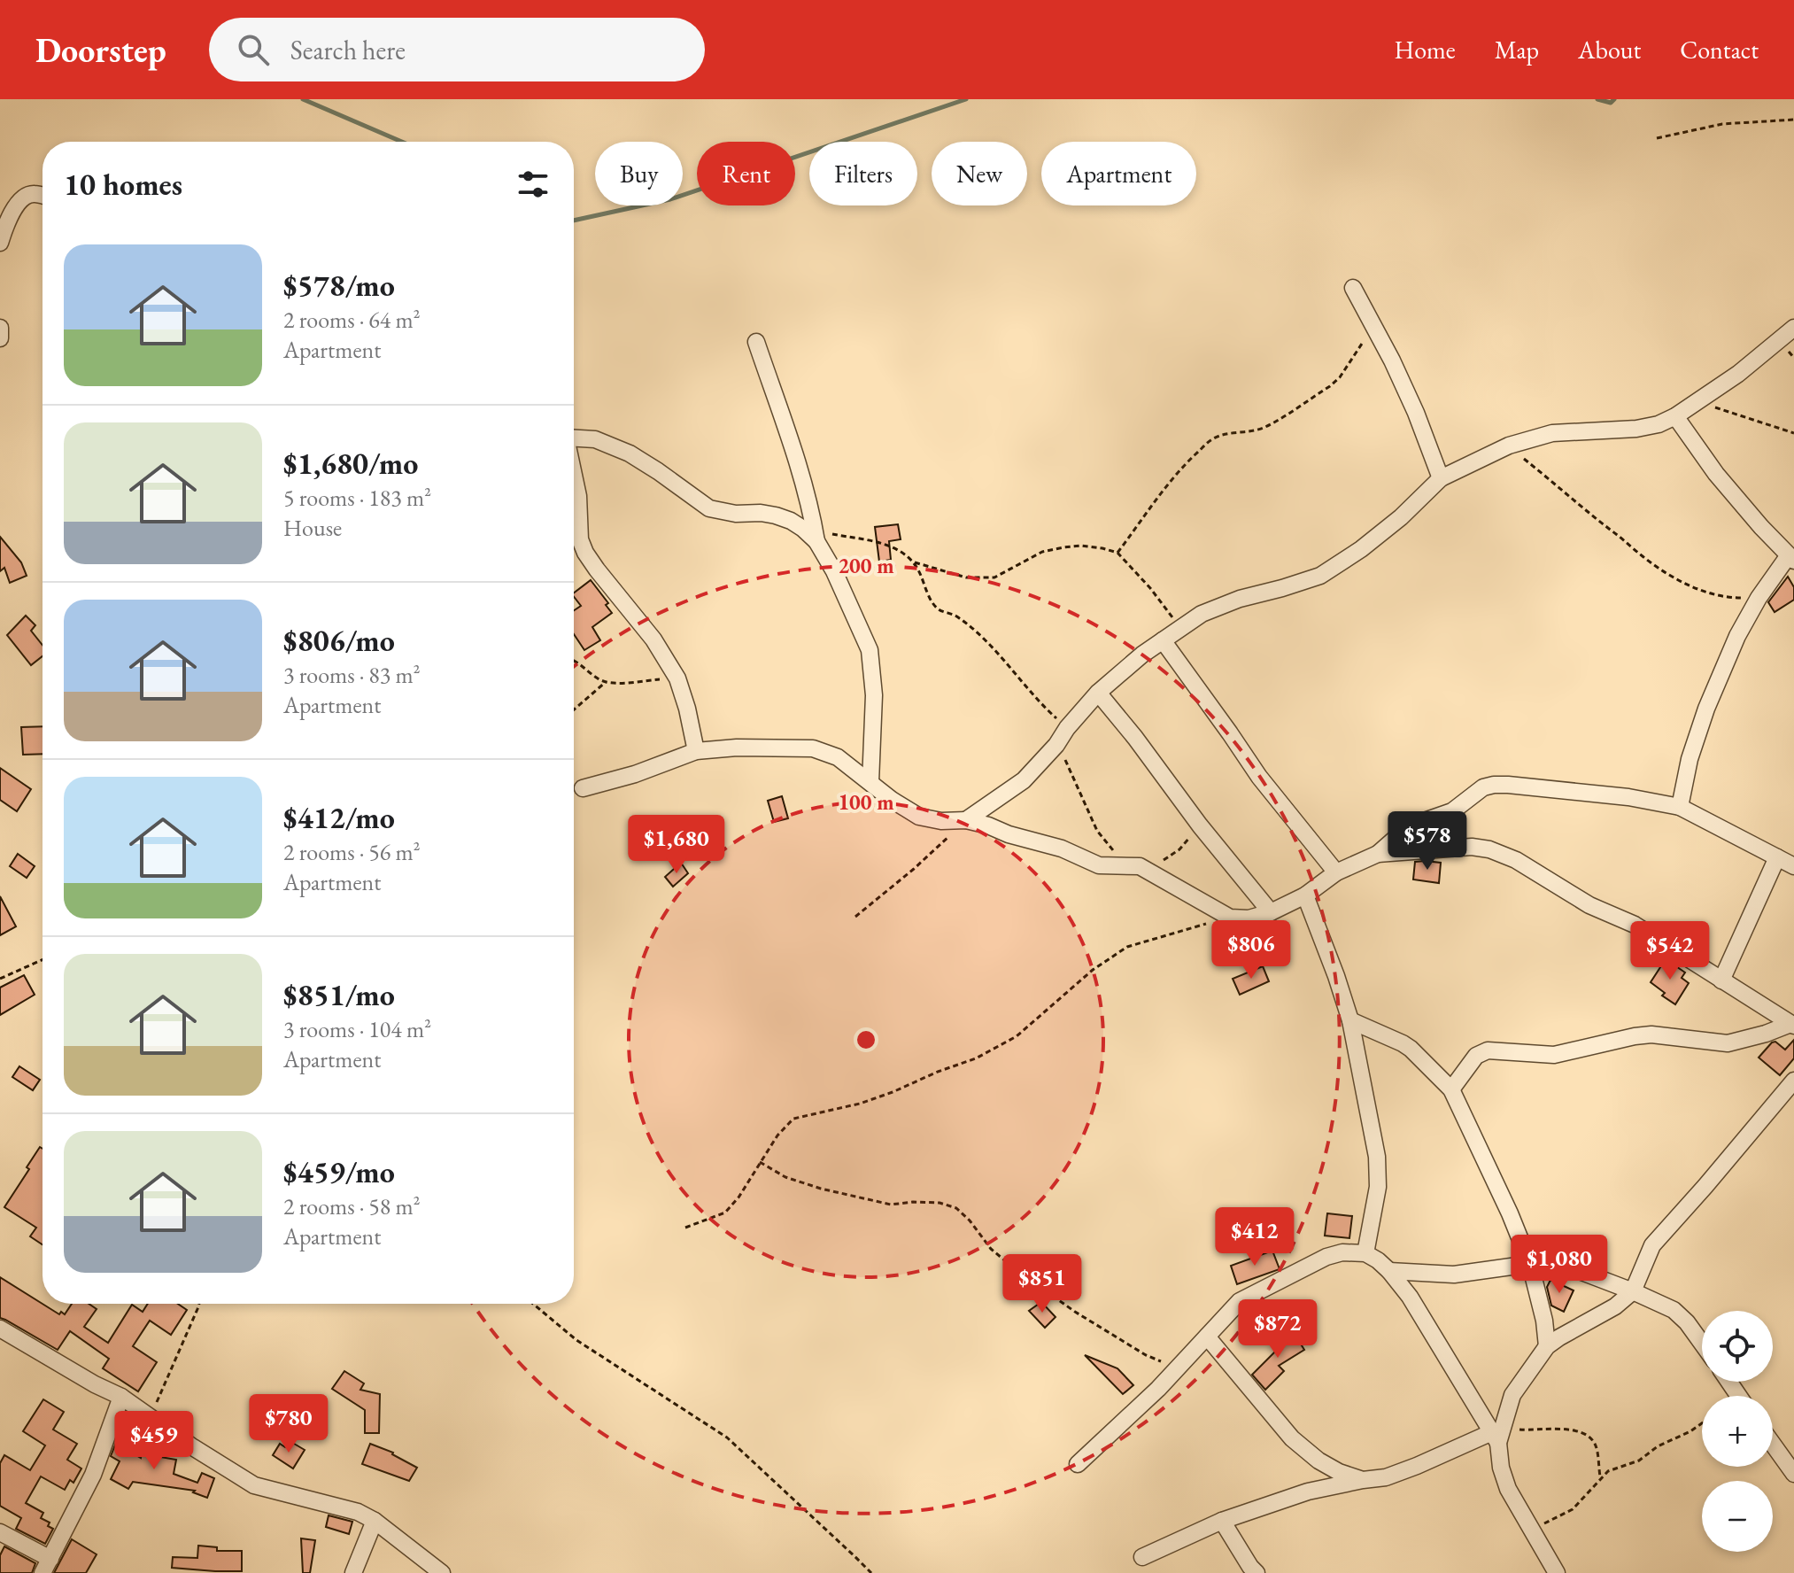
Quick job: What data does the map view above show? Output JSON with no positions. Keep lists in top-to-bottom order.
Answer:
{
  "page": {
    "header": "Doorstep",
    "search": "Search here",
    "nav": [
      "Home",
      "Map",
      "About",
      "Contact"
    ],
    "chip": [
      "Buy",
      "Rent",
      "Filters",
      "New",
      "Apartment"
    ],
    "heading": "10 homes",
    "list": [
      {
        "name": "$578/mo",
        "note": "2 rooms · 64 m² · Apartment"
      },
      {
        "name": "$1,680/mo",
        "note": "5 rooms · 183 m² · House"
      },
      {
        "name": "$806/mo",
        "note": "3 rooms · 83 m² · Apartment"
      },
      {
        "name": "$412/mo",
        "note": "2 rooms · 56 m² · Apartment"
      },
      {
        "name": "$851/mo",
        "note": "3 rooms · 104 m² · Apartment"
      },
      {
        "name": "$459/mo",
        "note": "2 rooms · 58 m² · Apartment"
      }
    ],
    "price": [
      "$578",
      "$1,680",
      "$806",
      "$542",
      "$412",
      "$1,080",
      "$851",
      "$872",
      "$780",
      "$459"
    ],
    "map_buttons": ["+", "−"]
  },
  "rings": ["200 m", "100 m"]
}
